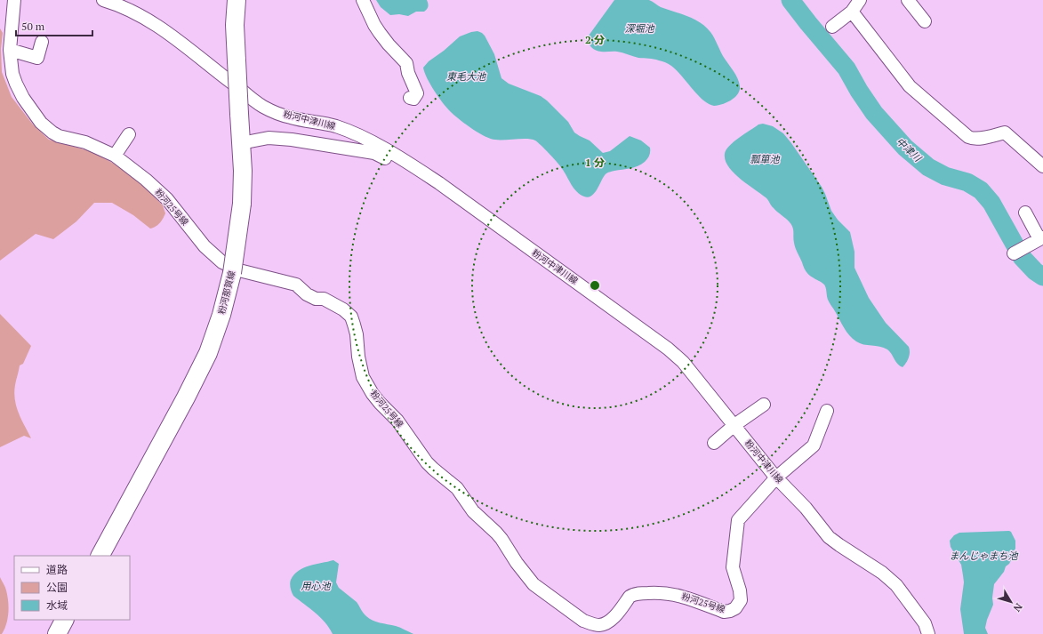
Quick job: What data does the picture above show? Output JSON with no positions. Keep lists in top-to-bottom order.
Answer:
{
  "streets": {
    "main road": ["粉河那賀線"],
    "street": ["粉河中津川線", "粉河25号線"]
  },
  "crossings": [
    ["粉河中津川線", "粉河25号線"]
  ],
  "water": [
    "深堀池",
    "東毛大池",
    "中津川",
    "瓢箪池",
    "まんじゃまち池",
    "用心池"
  ],
  "legend": ["道路", "公園", "水域"],
  "scale_bar": "50 m",
  "north": "bottom right",
  "rings": ["2 分", "1 分"]
}
